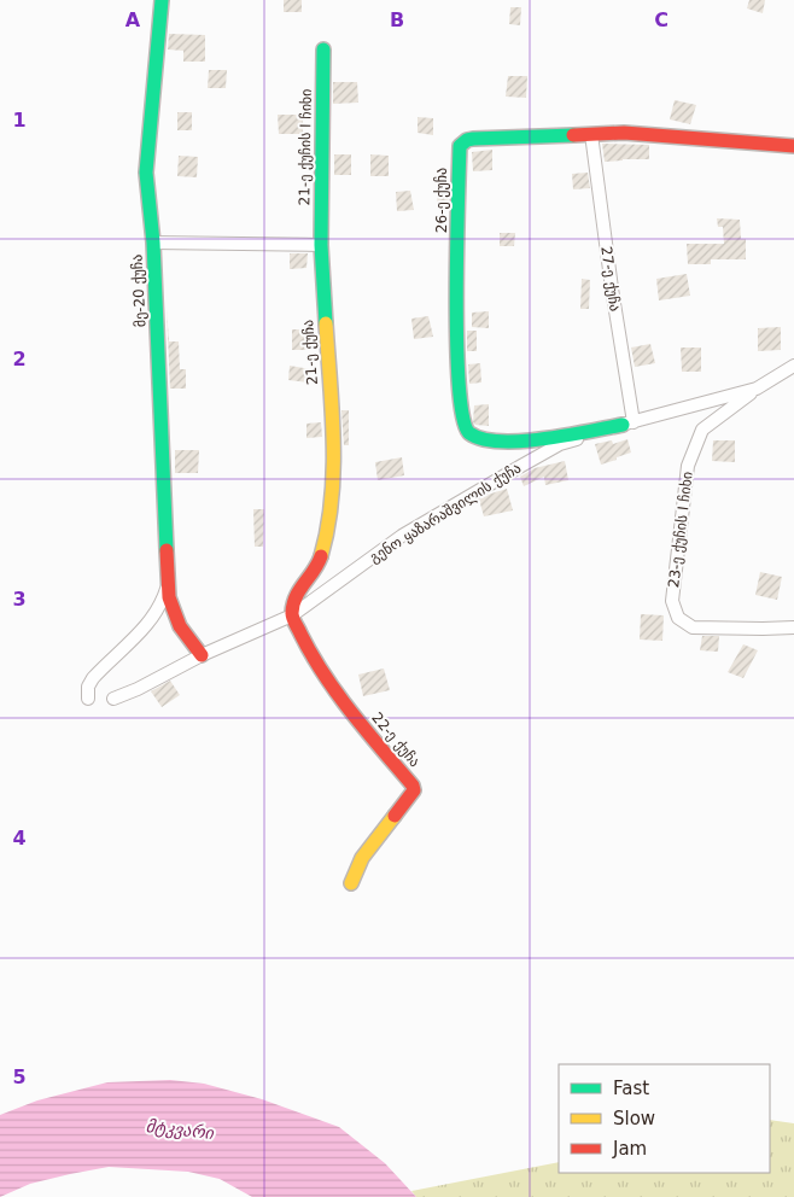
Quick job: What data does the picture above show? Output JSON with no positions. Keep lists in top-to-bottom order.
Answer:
{
  "streets": {
    "street": [
      "21-ე ქუჩის I ჩიხი",
      "26-ე ქუჩა",
      "27-ე ქუჩა",
      "მე-20 ქუჩა",
      "21-ე ქუჩა",
      "გენო ყაზარაშვილის ქუჩა",
      "23-ე ქუჩის I ჩიხი",
      "22-ე ქუჩა"
    ]
  },
  "crossings": [
    ["21-ე ქუჩის I ჩიხი", "21-ე ქუჩა"],
    ["26-ე ქუჩა", "27-ე ქუჩა"],
    ["26-ე ქუჩა", "გენო ყაზარაშვილის ქუჩა"],
    ["27-ე ქუჩა", "გენო ყაზარაშვილის ქუჩა"],
    ["მე-20 ქუჩა", "გენო ყაზარაშვილის ქუჩა"],
    ["21-ე ქუჩა", "გენო ყაზარაშვილის ქუჩა"],
    ["21-ე ქუჩა", "22-ე ქუჩა"],
    ["გენო ყაზარაშვილის ქუჩა", "23-ე ქუჩის I ჩიხი"],
    ["გენო ყაზარაშვილის ქუჩა", "22-ე ქუჩა"]
  ],
  "water": ["მტკვარი"],
  "legend": ["Fast", "Slow", "Jam"],
  "grid": {
    "columns": ["A", "B", "C"],
    "rows": [
      "1",
      "2",
      "3",
      "4",
      "5"
    ]
  }
}
